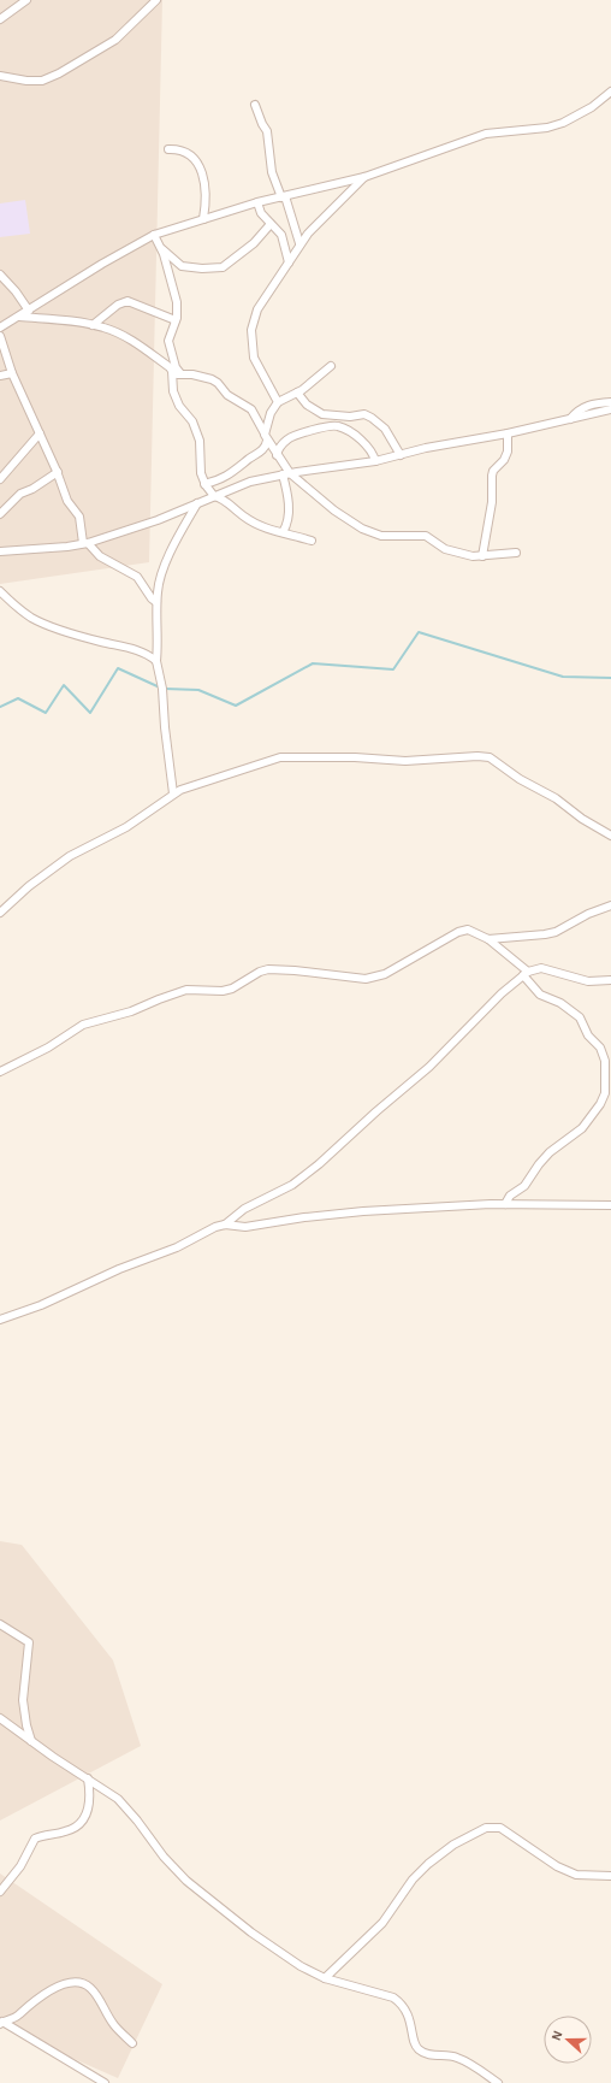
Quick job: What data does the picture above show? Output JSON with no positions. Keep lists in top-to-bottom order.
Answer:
{
  "north": "left"
}
